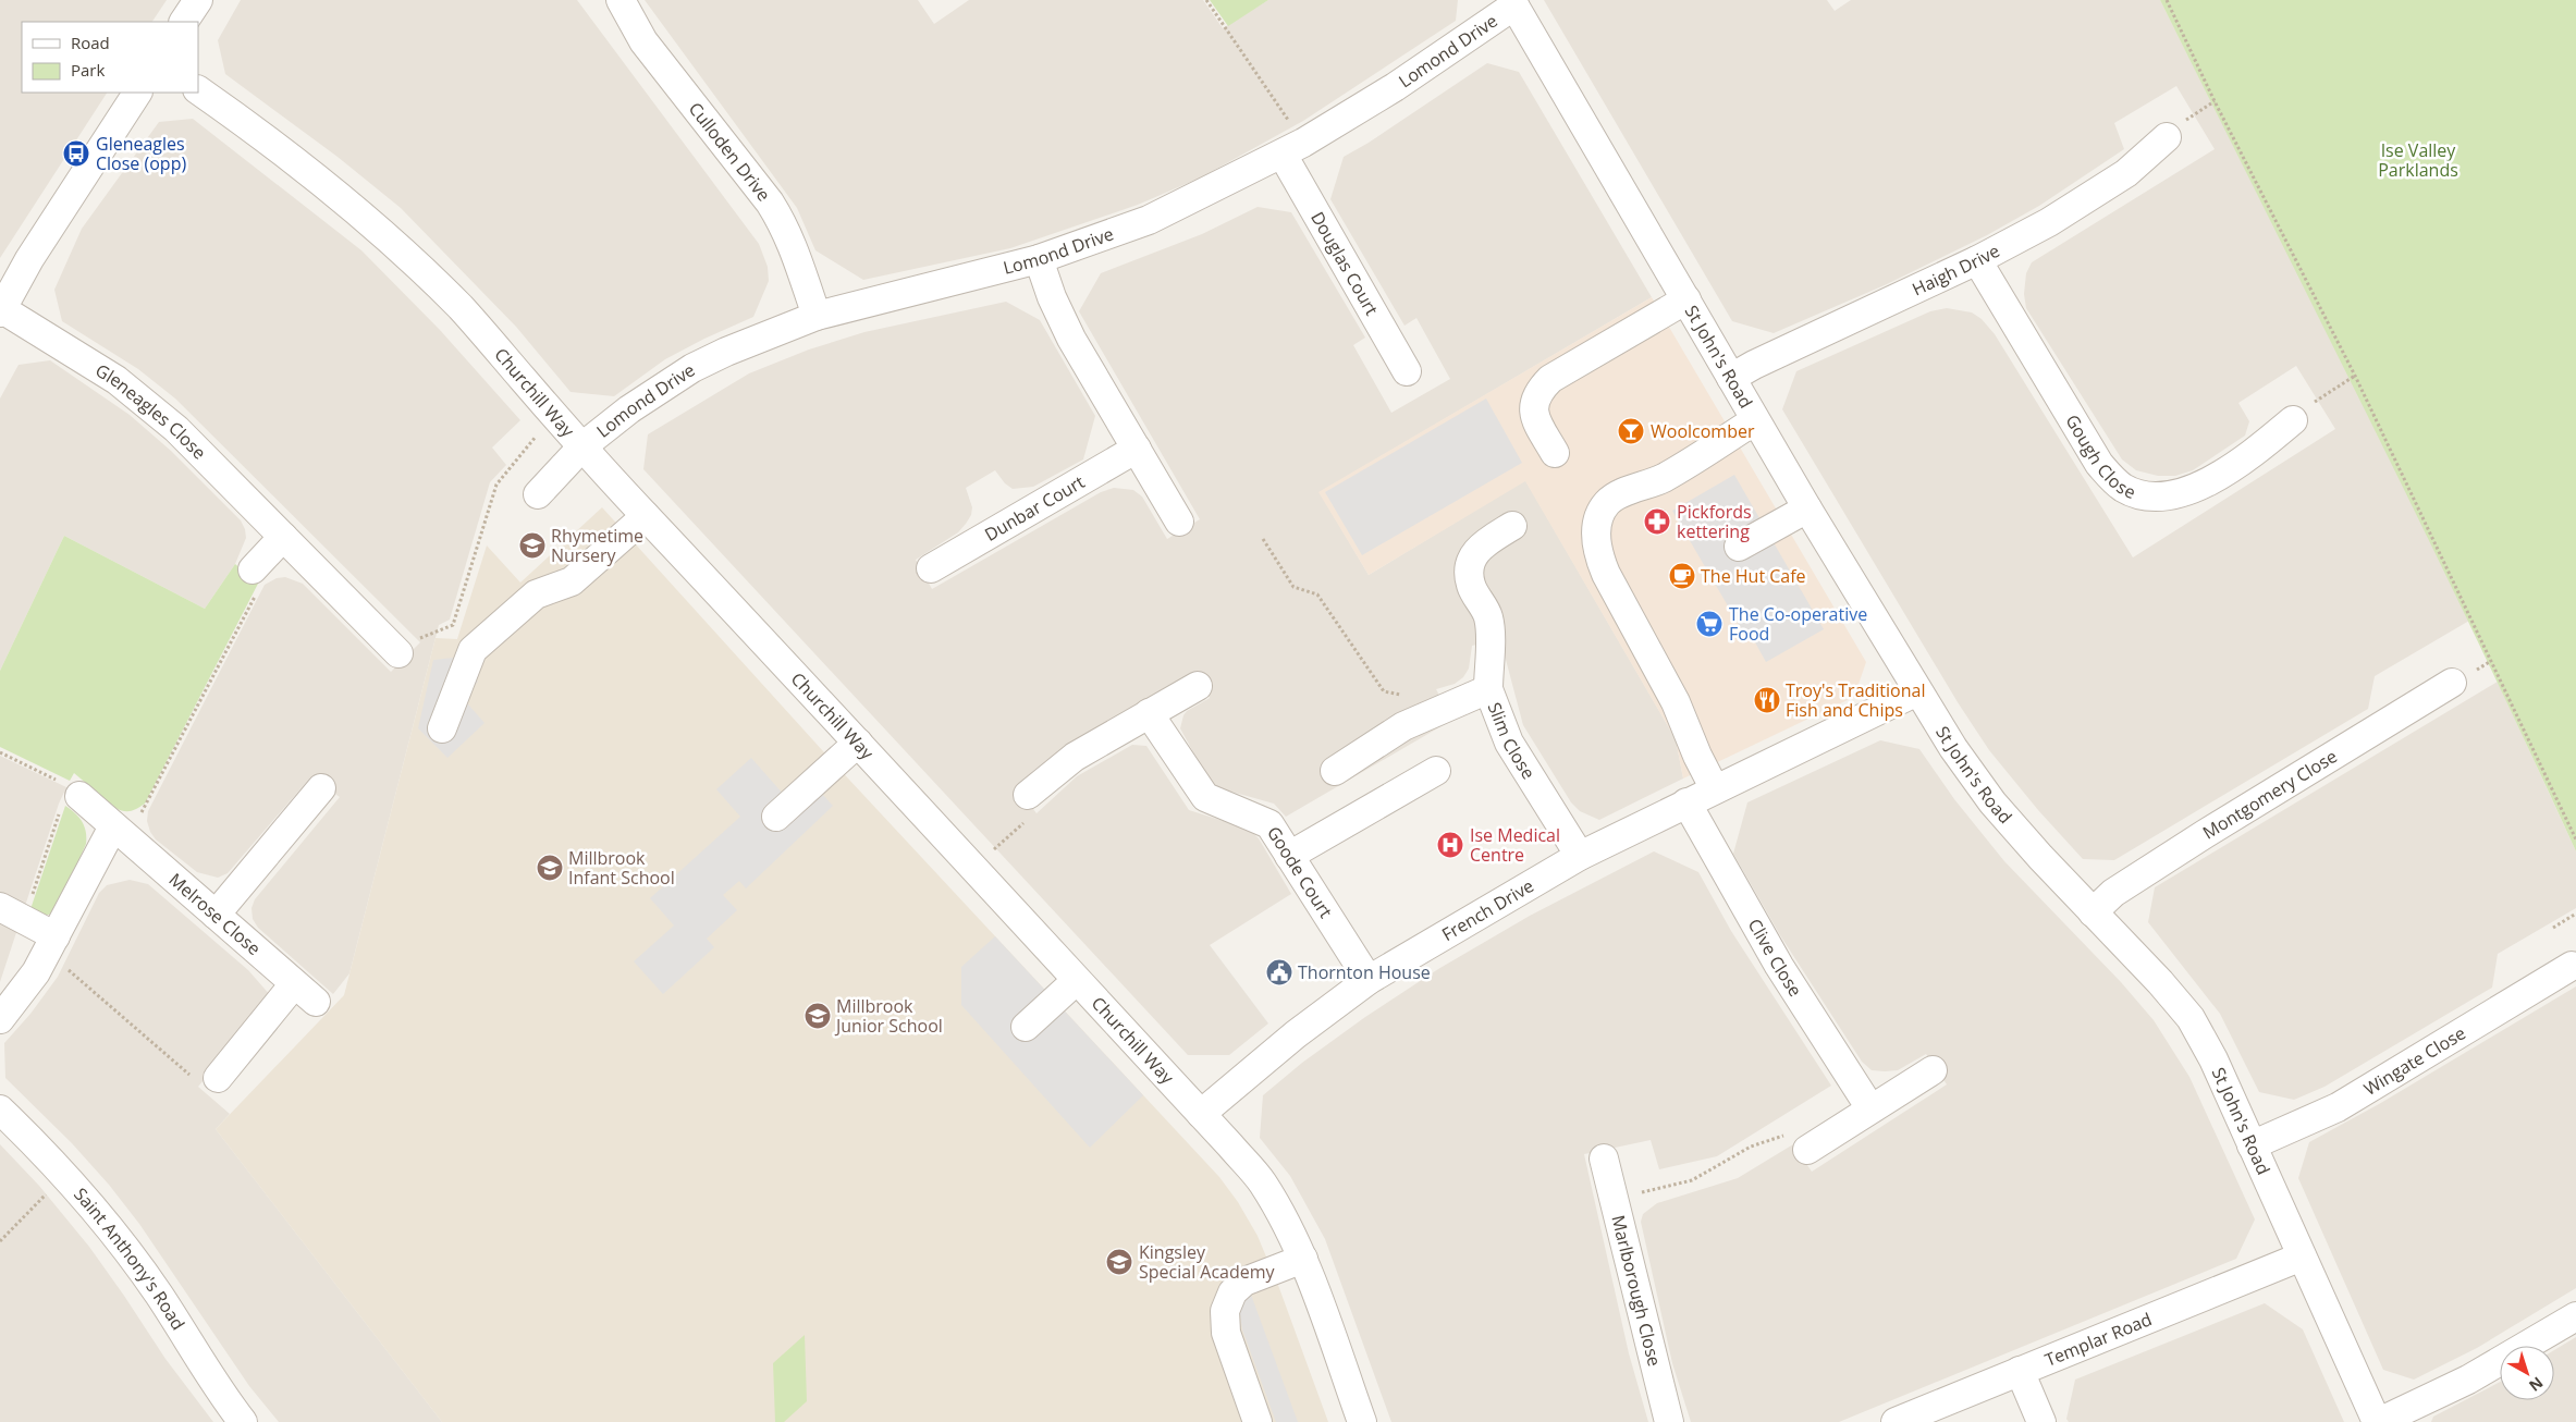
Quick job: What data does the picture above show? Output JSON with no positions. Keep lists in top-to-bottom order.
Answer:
{
  "streets": {
    "street": [
      "Lomond Drive",
      "Culloden Drive",
      "Douglas Court",
      "Haigh Drive",
      "St John's Road",
      "Churchill Way",
      "Gleneagles Close",
      "Gough Close",
      "Dunbar Court",
      "Slim Close",
      "Montgomery Close",
      "Goode Court",
      "French Drive",
      "Melrose Close",
      "Clive Close",
      "Wingate Close",
      "Saint Anthony's Road",
      "Marlborough Close",
      "Templar Road"
    ]
  },
  "crossings": [
    ["Lomond Drive", "Culloden Drive"],
    ["Lomond Drive", "Douglas Court"],
    ["Lomond Drive", "St John's Road"],
    ["Lomond Drive", "Churchill Way"],
    ["Haigh Drive", "St John's Road"],
    ["Haigh Drive", "Gough Close"],
    ["St John's Road", "Montgomery Close"],
    ["St John's Road", "French Drive"],
    ["St John's Road", "Wingate Close"],
    ["St John's Road", "Templar Road"],
    ["Churchill Way", "French Drive"],
    ["Slim Close", "French Drive"],
    ["Goode Court", "French Drive"],
    ["French Drive", "Clive Close"]
  ],
  "parks": ["Ise Valley Parklands"],
  "places": {
    "bus stop": ["Gleneagles Close (opp)"],
    "bar": ["Woolcomber"],
    "pharmacy": ["Pickfords kettering"],
    "school or university": [
      "Rhymetime Nursery",
      "Millbrook Infant School",
      "Millbrook Junior School",
      "Kingsley Special Academy"
    ],
    "cafe": ["The Hut Cafe"],
    "supermarket": ["The Co-operative Food"],
    "restaurant": ["Troy's Traditional Fish and Chips"],
    "hospital": ["Ise Medical Centre"],
    "public building": ["Thornton House"]
  },
  "legend": ["Road", "Park"],
  "north": "bottom right"
}
